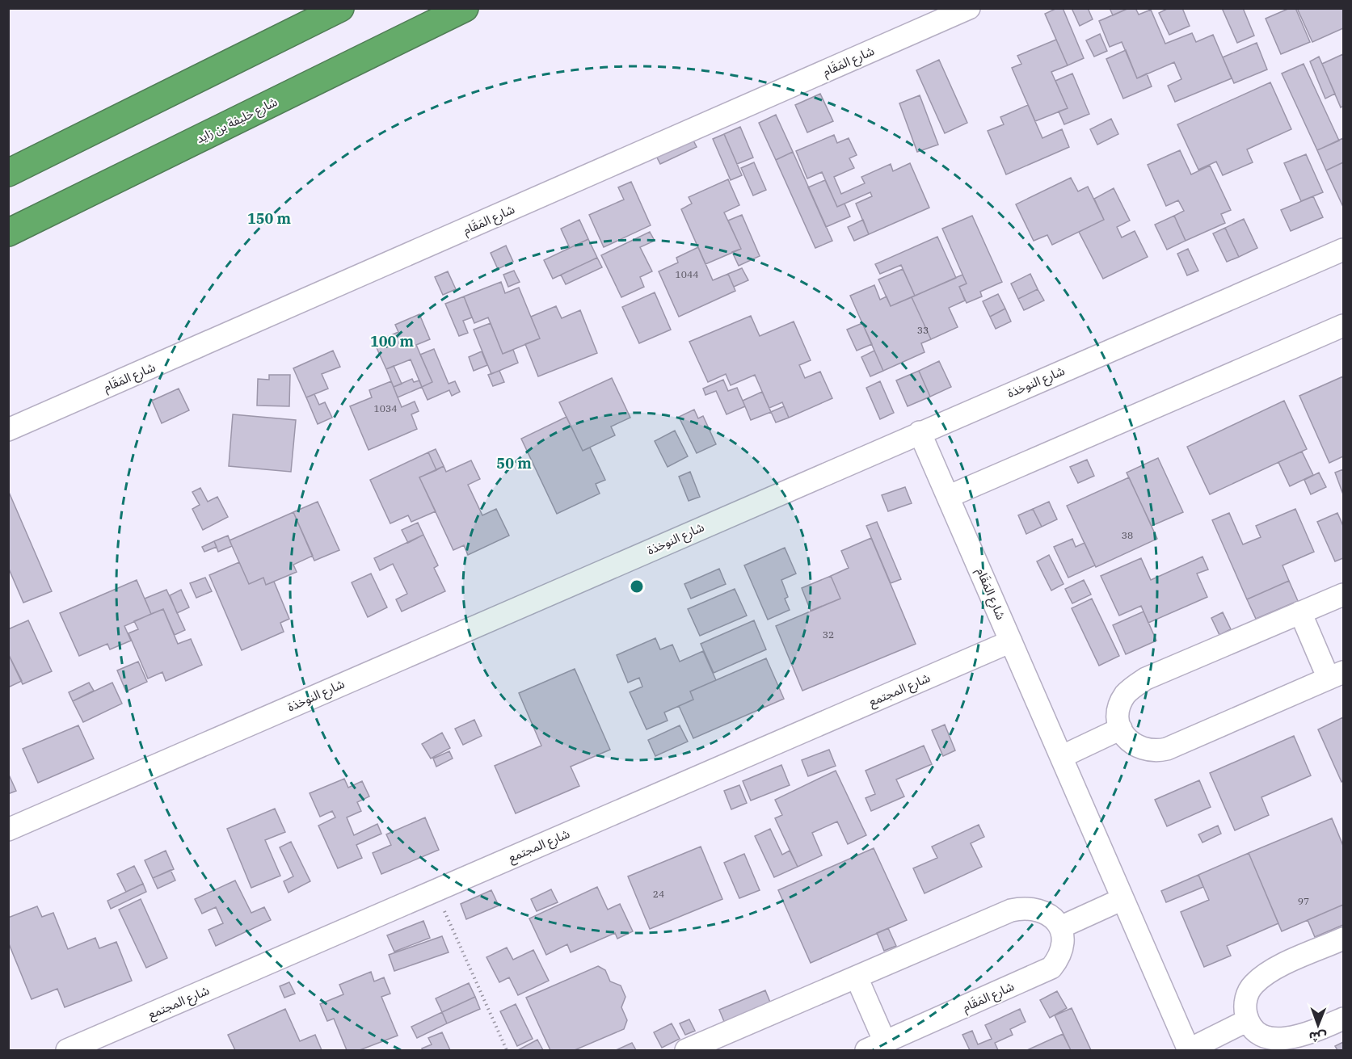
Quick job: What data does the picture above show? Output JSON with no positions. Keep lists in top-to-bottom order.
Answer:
{
  "streets": {
    "highway": ["شارع خليفة بن زايد"],
    "street": ["شارع المَقَام", "شارع النوخذة", "شارع المجتمع"]
  },
  "crossings": [
    ["شارع المَقَام", "شارع النوخذة"],
    ["شارع المَقَام", "شارع المجتمع"]
  ],
  "house_numbers": [
    "1044",
    "33",
    "1034",
    "38",
    "32",
    "24",
    "97"
  ],
  "north": "bottom",
  "rings": ["150 m", "100 m", "50 m"]
}
